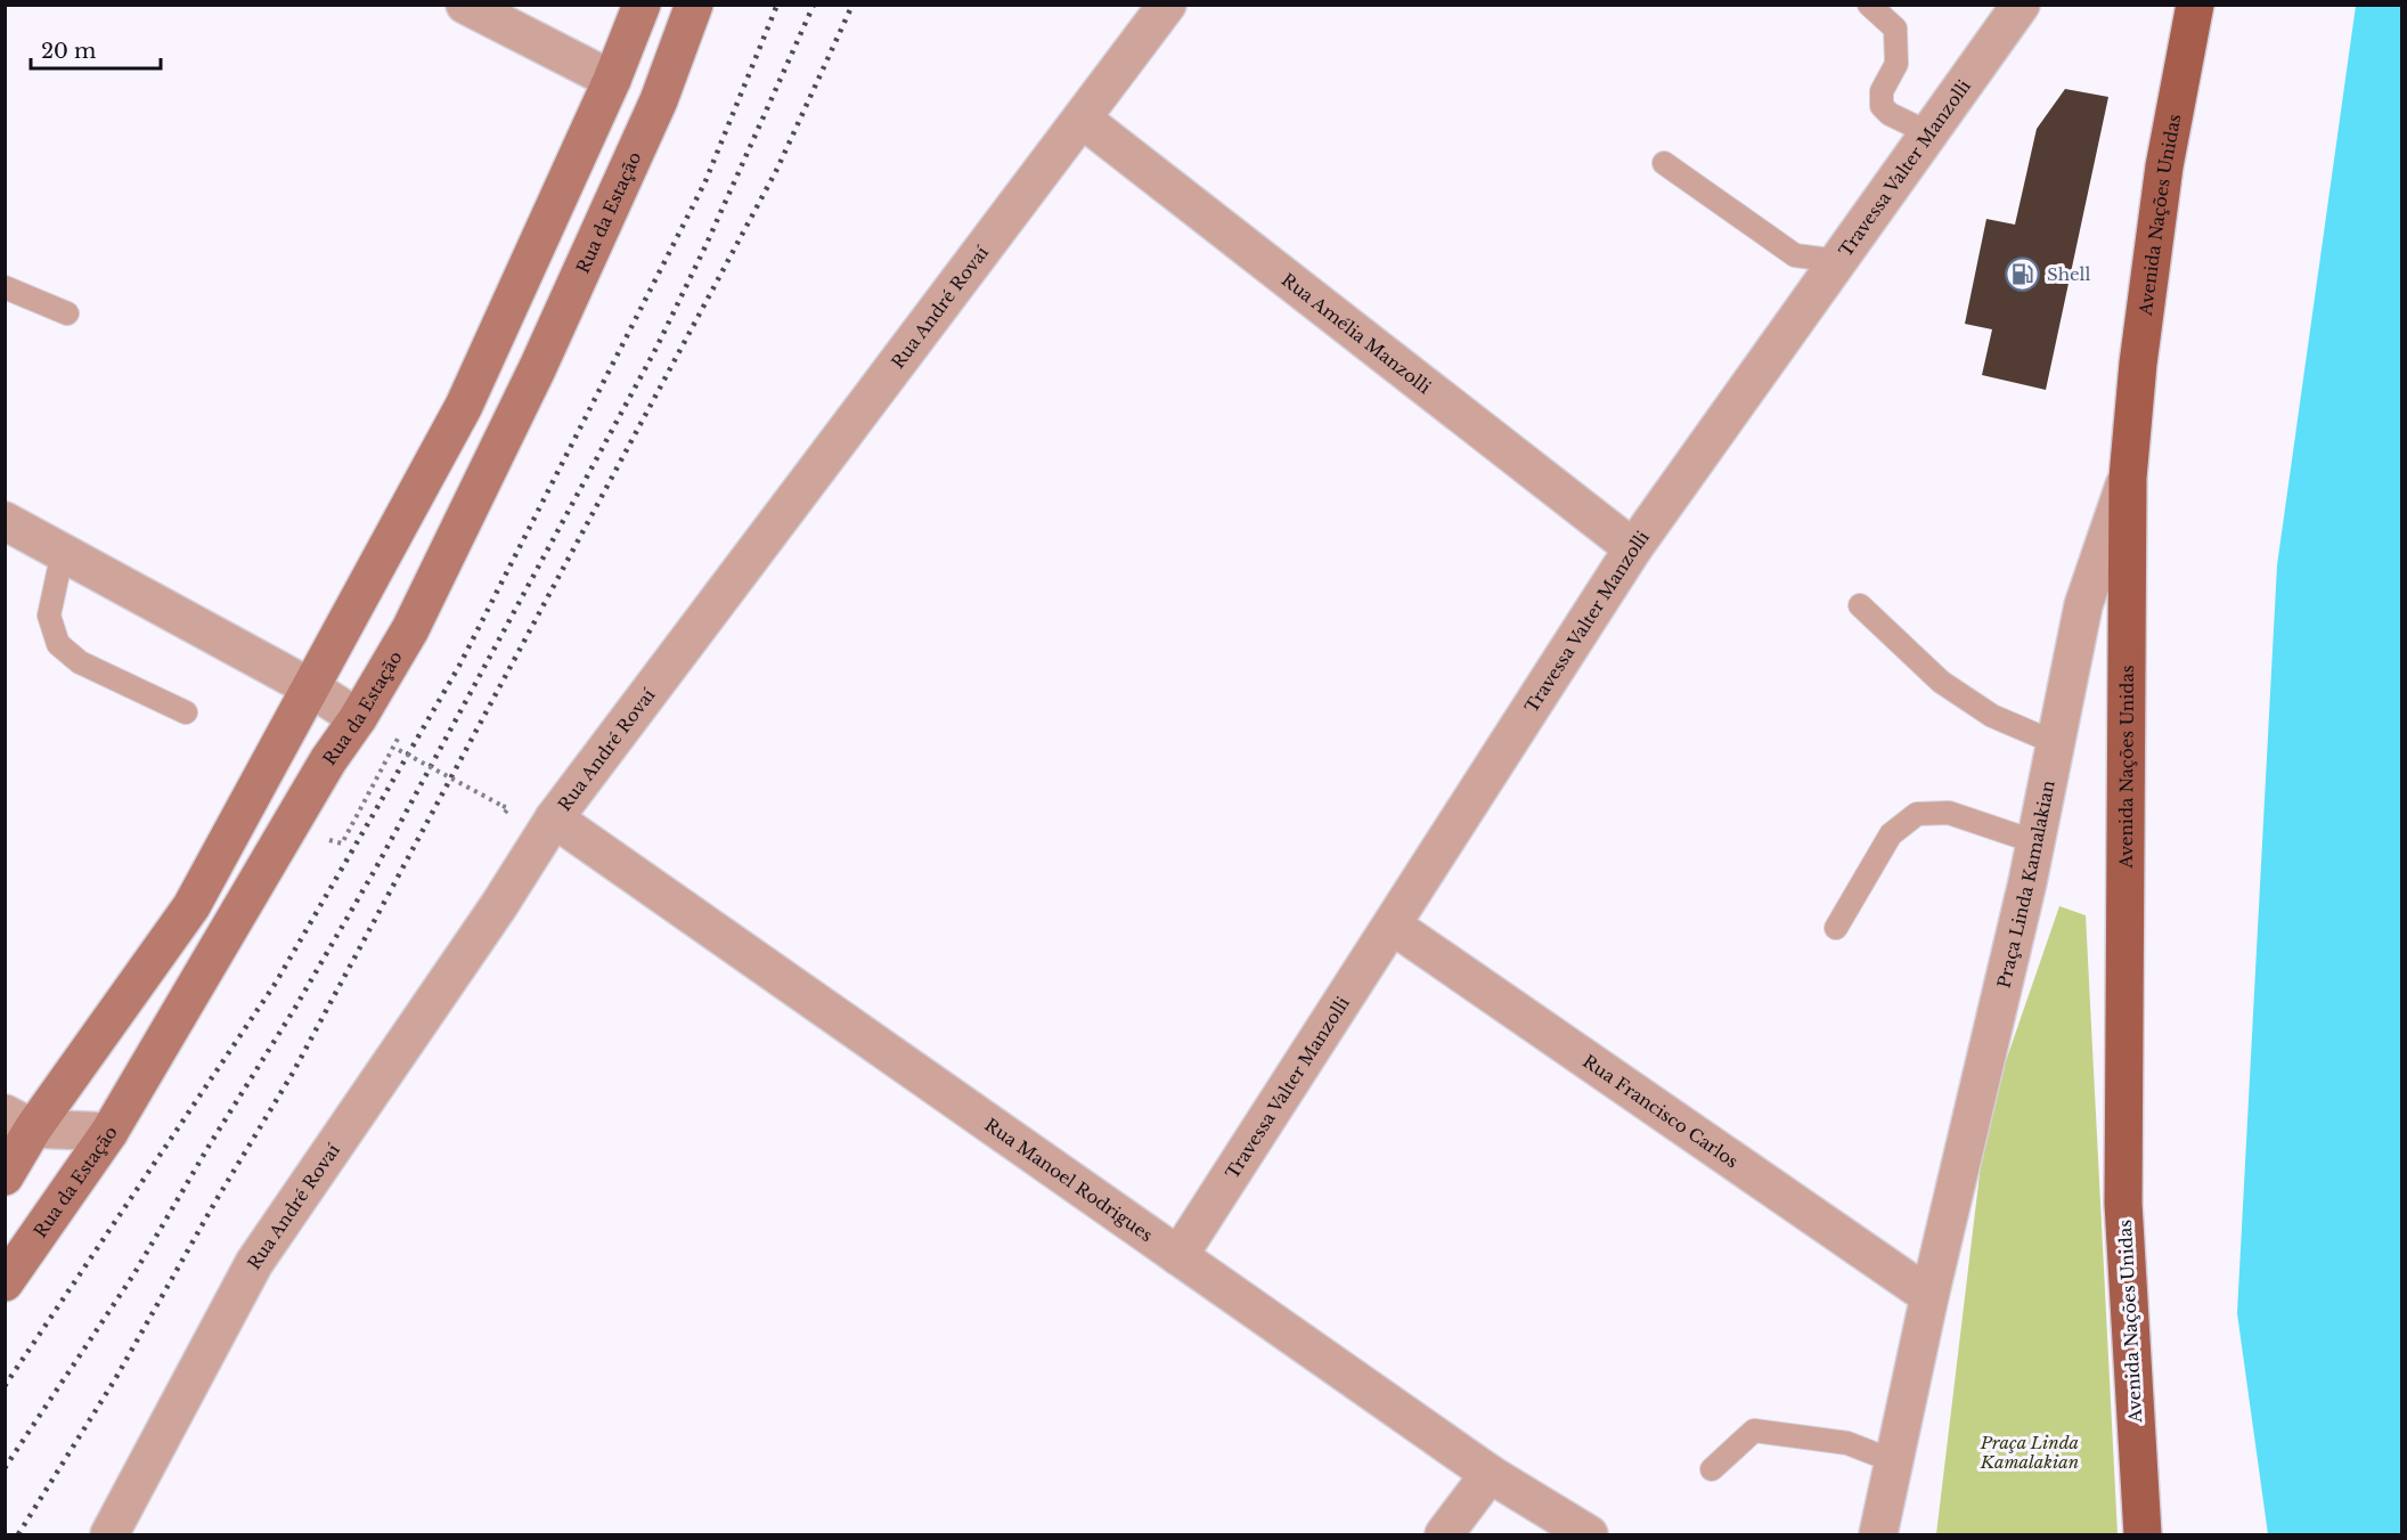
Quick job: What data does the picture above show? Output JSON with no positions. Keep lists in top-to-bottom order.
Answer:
{
  "streets": {
    "main road": ["Rua da Estação", "Avenida Nações Unidas"],
    "street": [
      "Travessa Valter Manzolli",
      "Rua André Rovaí",
      "Rua Amélia Manzolli",
      "Praça Linda Kamalakian",
      "Rua Francisco Carlos",
      "Rua Manoel Rodrigues"
    ]
  },
  "crossings": [
    ["Travessa Valter Manzolli", "Rua Amélia Manzolli"],
    ["Travessa Valter Manzolli", "Rua Francisco Carlos"],
    ["Travessa Valter Manzolli", "Rua Manoel Rodrigues"],
    ["Avenida Nações Unidas", "Praça Linda Kamalakian"],
    ["Rua André Rovaí", "Rua Amélia Manzolli"],
    ["Rua André Rovaí", "Rua Manoel Rodrigues"],
    ["Praça Linda Kamalakian", "Rua Francisco Carlos"]
  ],
  "parks": ["Praça Linda Kamalakian"],
  "places": {
    "fuel station": ["Shell"]
  },
  "scale_bar": "20 m"
}
